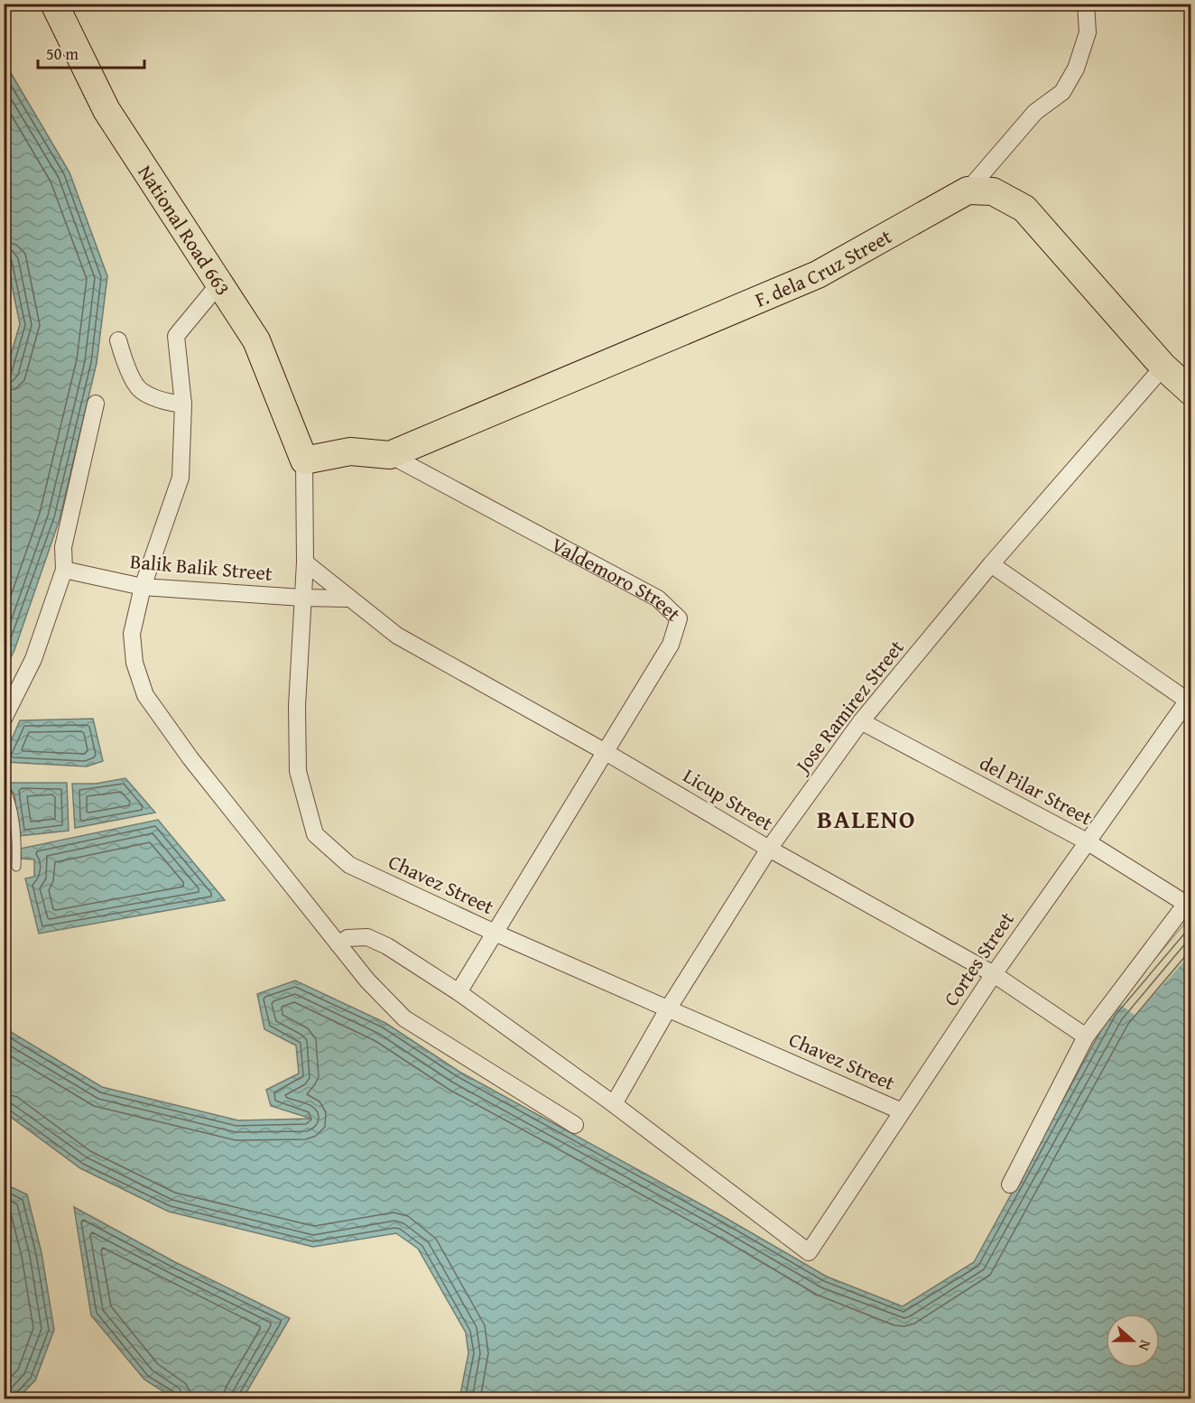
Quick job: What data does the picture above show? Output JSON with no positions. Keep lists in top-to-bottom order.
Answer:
{
  "streets": {
    "main road": ["National Road 663", "F. dela Cruz Street", "Valdemoro Street"],
    "street": [
      "Balik Balik Street",
      "Jose Ramirez Street",
      "del Pilar Street",
      "Licup Street",
      "Chavez Street",
      "Cortes Street"
    ]
  },
  "crossings": [
    ["National Road 663", "Valdemoro Street"],
    ["National Road 663", "Chavez Street"],
    ["F. dela Cruz Street", "Valdemoro Street"],
    ["Balik Balik Street", "Chavez Street"],
    ["Valdemoro Street", "Licup Street"],
    ["Valdemoro Street", "Chavez Street"],
    ["Jose Ramirez Street", "del Pilar Street"],
    ["Jose Ramirez Street", "Licup Street"],
    ["Jose Ramirez Street", "Chavez Street"],
    ["Jose Ramirez Street", "Cortes Street"],
    ["del Pilar Street", "Cortes Street"],
    ["Licup Street", "Chavez Street"],
    ["Licup Street", "Cortes Street"],
    ["Chavez Street", "Cortes Street"]
  ],
  "districts": ["BALENO"],
  "scale_bar": "50 m",
  "north": "right"
}
